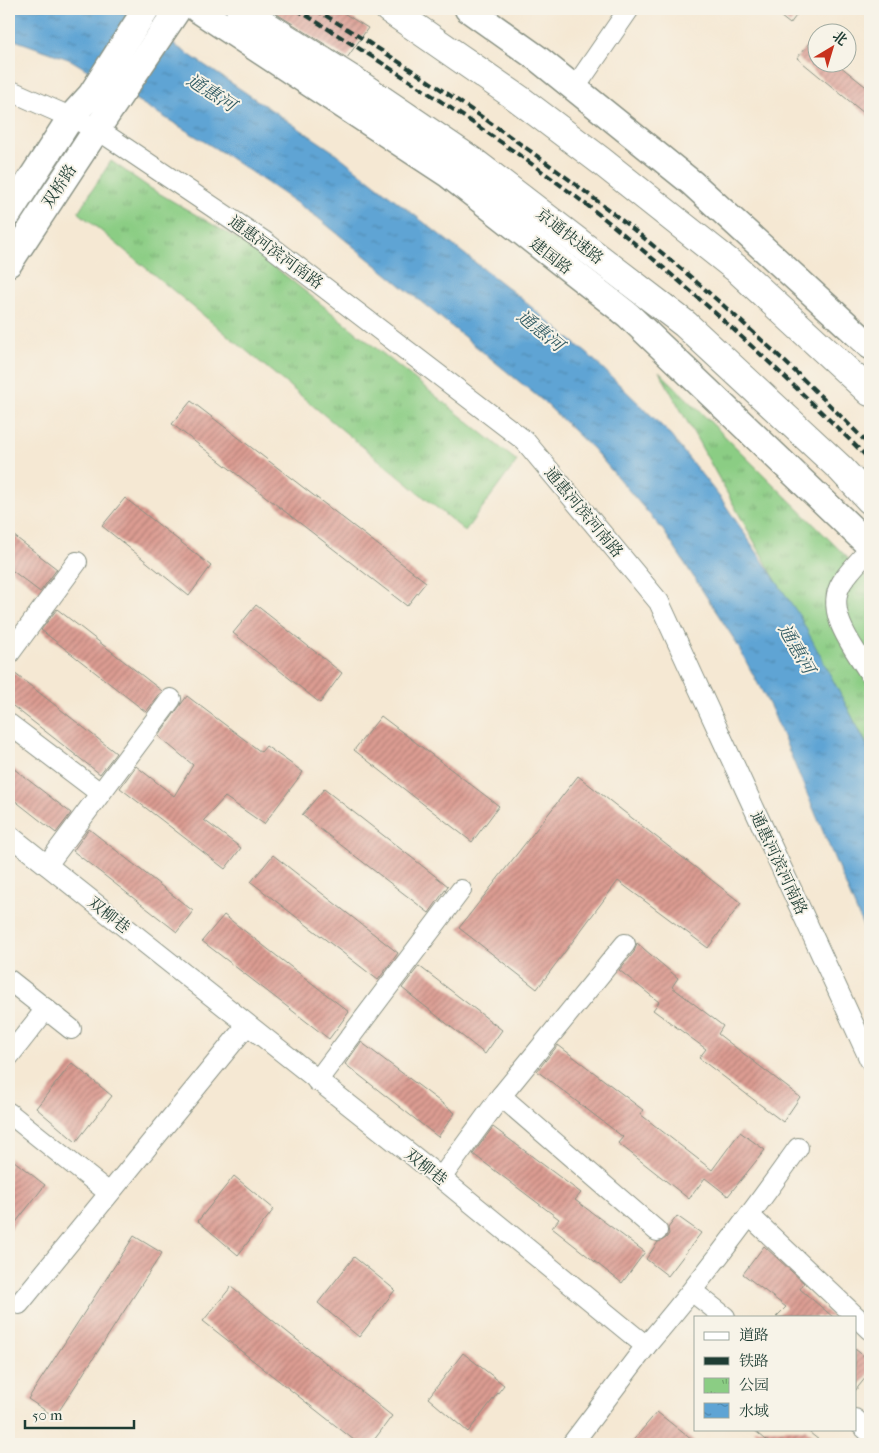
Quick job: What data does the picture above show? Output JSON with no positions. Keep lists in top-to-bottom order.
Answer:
{
  "streets": {
    "highway": ["京通快速路"],
    "main road": ["双桥路", "建国路"],
    "street": ["通惠河滨河南路", "双柳巷"]
  },
  "crossings": [
    ["双桥路", "通惠河滨河南路"]
  ],
  "water": ["通惠河"],
  "legend": [
    "道路",
    "铁路",
    "公园",
    "水域"
  ],
  "scale_bar": "50 m",
  "north": "top right"
}
